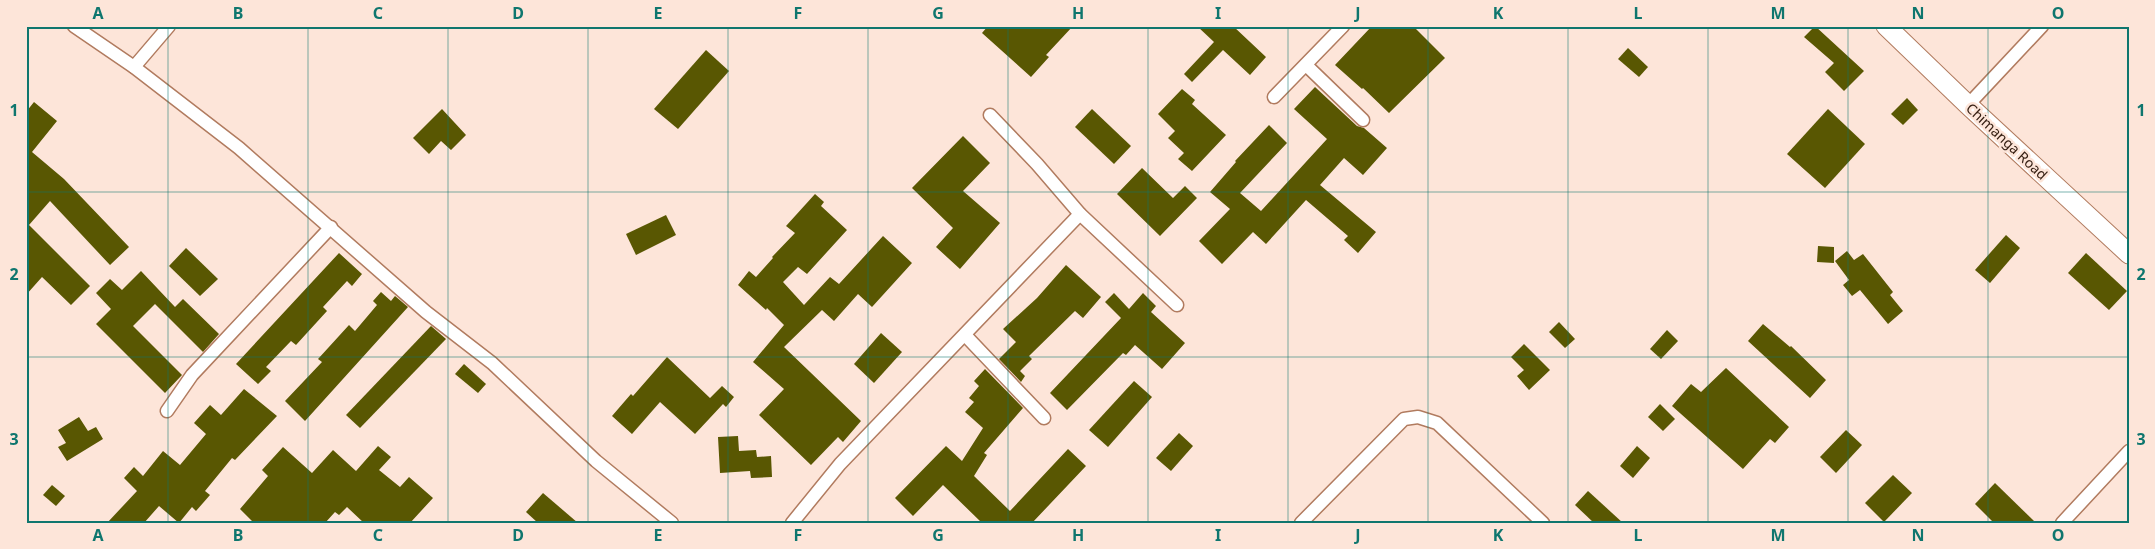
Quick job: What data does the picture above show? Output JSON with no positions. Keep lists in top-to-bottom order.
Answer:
{
  "streets": {
    "street": ["Chimanga Road"]
  },
  "grid": {
    "columns": [
      "A",
      "B",
      "C",
      "D",
      "E",
      "F",
      "G",
      "H",
      "I",
      "J",
      "K",
      "L",
      "M",
      "N",
      "O"
    ],
    "rows": ["1", "2", "3"]
  }
}
